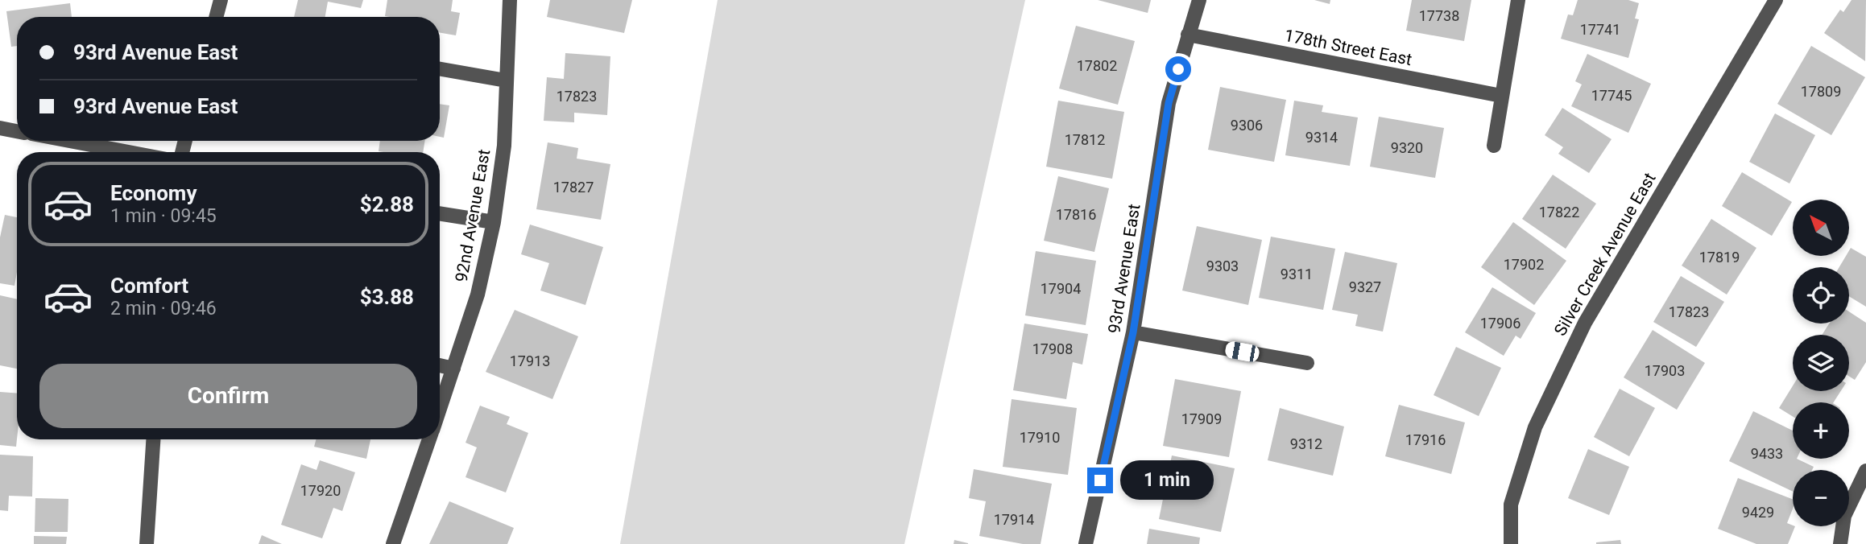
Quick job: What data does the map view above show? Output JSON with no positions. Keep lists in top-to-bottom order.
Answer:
{
  "streets": {
    "street": [
      "178th Street East",
      "92nd Avenue East",
      "Silver Creek Avenue East",
      "93rd Avenue East"
    ]
  },
  "crossings": [
    ["178th Street East", "93rd Avenue East"]
  ],
  "house_numbers": [
    "17738",
    "17741",
    "17802",
    "17809",
    "17745",
    "17823",
    "9306",
    "9314",
    "17812",
    "9320",
    "17827",
    "17822",
    "17816",
    "17819",
    "17902",
    "9303",
    "9311",
    "9327",
    "17904",
    "17823",
    "17906",
    "17908",
    "17913",
    "17903",
    "17909",
    "17910",
    "17916",
    "9312",
    "9433",
    "17920",
    "9429",
    "17914"
  ],
  "north": "top left",
  "page": {
    "banner": ["93rd Avenue East", "93rd Avenue East"],
    "list": [
      {
        "name": "Economy",
        "note": "1 min · 09:45",
        "value": "$2.88"
      },
      {
        "name": "Comfort",
        "note": "2 min · 09:46",
        "value": "$3.88"
      }
    ],
    "map_buttons": ["+", "−"],
    "buttons": "Confirm",
    "bubble": "1 min"
  }
}
